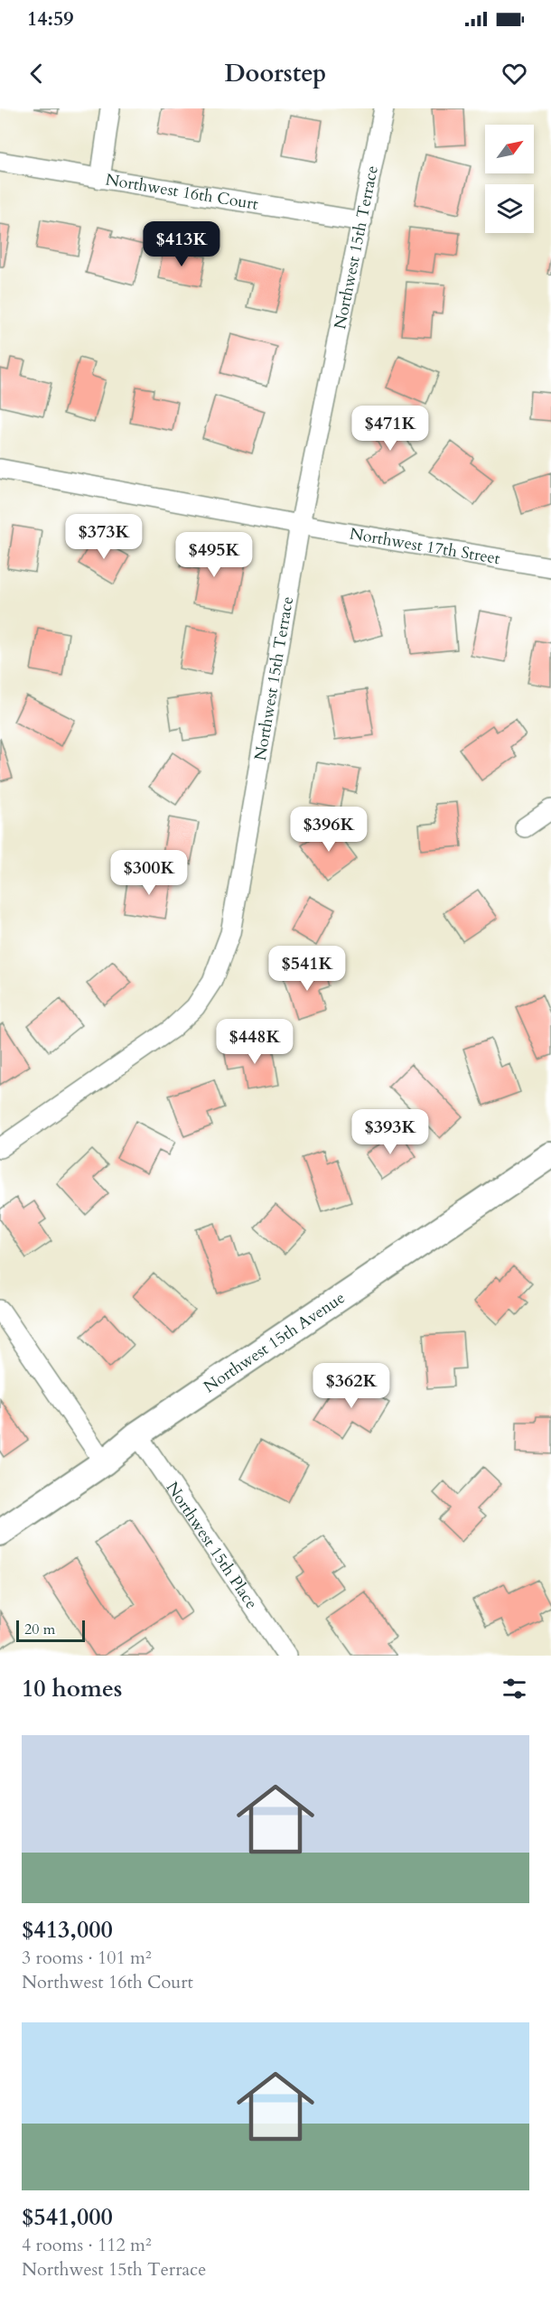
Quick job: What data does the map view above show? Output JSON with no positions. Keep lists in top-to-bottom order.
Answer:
{
  "streets": {
    "street": [
      "Northwest 16th Court",
      "Northwest 15th Terrace",
      "Northwest 17th Street",
      "Northwest 15th Avenue",
      "Northwest 15th Place"
    ]
  },
  "crossings": [
    ["Northwest 16th Court", "Northwest 15th Terrace"],
    ["Northwest 15th Terrace", "Northwest 17th Street"],
    ["Northwest 15th Avenue", "Northwest 15th Place"]
  ],
  "scale_bar": "20 m",
  "north": "top right",
  "page": {
    "status": "14:59",
    "header": "Doorstep",
    "price": [
      "$413K",
      "$471K",
      "$373K",
      "$495K",
      "$396K",
      "$300K",
      "$541K",
      "$448K",
      "$393K",
      "$362K"
    ],
    "scale": "20 m",
    "heading": "10 homes",
    "list": [
      {
        "name": "$413,000",
        "note": "3 rooms · 101 m² · Northwest 16th Court"
      },
      {
        "name": "$541,000",
        "note": "4 rooms · 112 m² · Northwest 15th Terrace"
      }
    ]
  }
}
